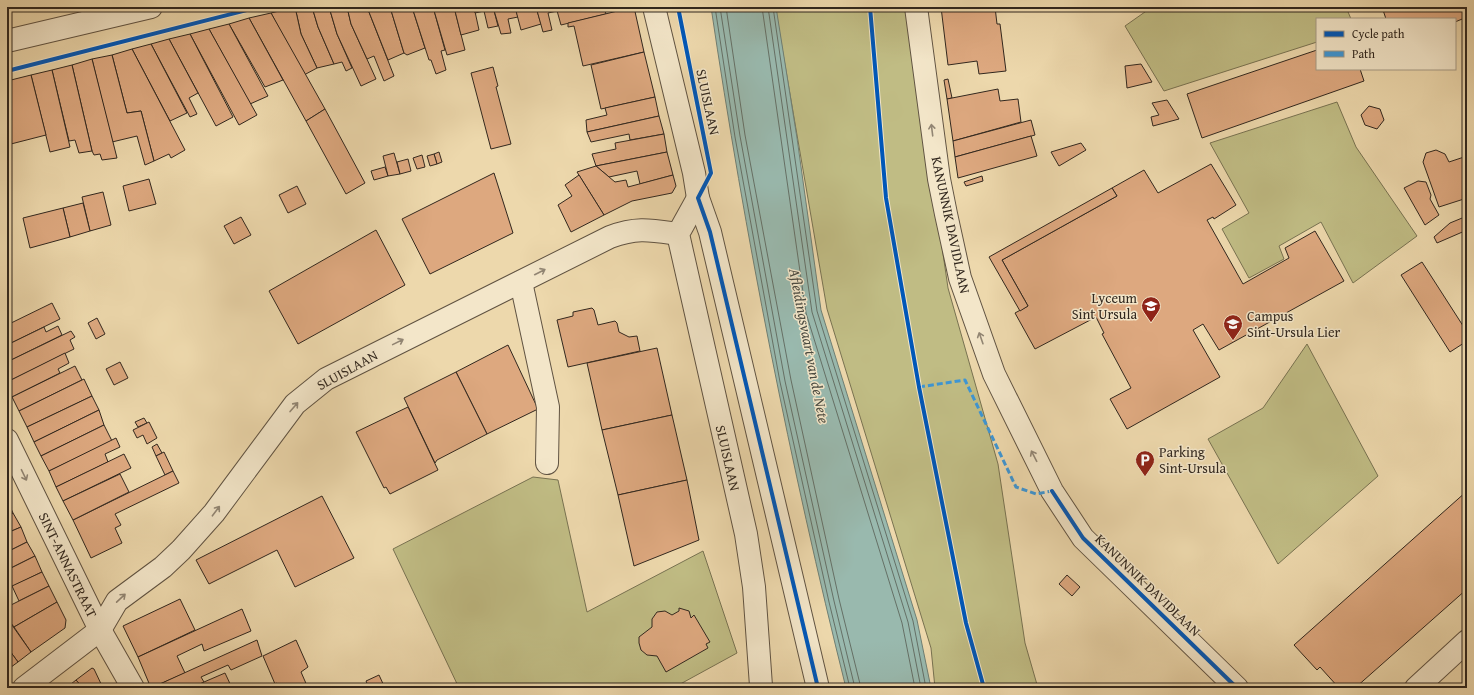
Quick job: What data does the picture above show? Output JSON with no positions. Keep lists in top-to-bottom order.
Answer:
{
  "streets": {
    "street": ["SLUISLAAN", "KANUNNIK DAVIDLAAN", "SINT-ANNASTRAAT"]
  },
  "crossings": [
    ["SLUISLAAN", "SINT-ANNASTRAAT"]
  ],
  "one_way": ["SLUISLAAN", "KANUNNIK DAVIDLAAN", "SINT-ANNASTRAAT"],
  "water": ["Afleidingsvaart van de Nete"],
  "places": {
    "school or university": ["Lyceum Sint Ursula", "Campus Sint-Ursula Lier"],
    "parking": ["Parking Sint-Ursula"]
  },
  "legend": ["Cycle path", "Path"]
}
